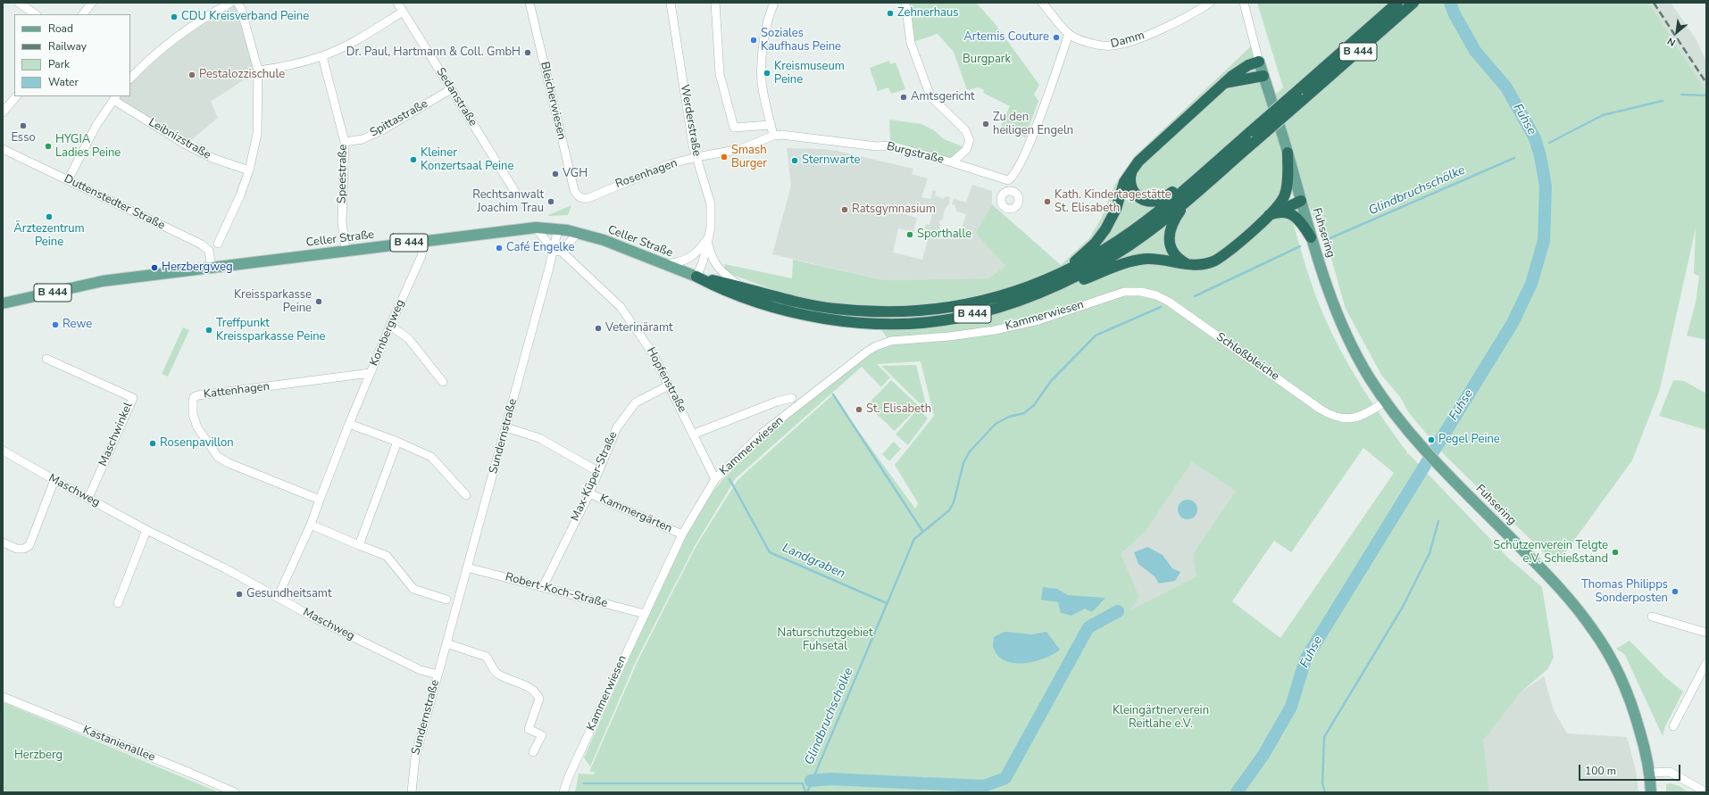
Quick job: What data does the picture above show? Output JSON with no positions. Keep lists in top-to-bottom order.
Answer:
{
  "streets": {
    "highway": ["B 444"],
    "main road": ["Fuhsering", "Celler Straße"],
    "street": [
      "Damm",
      "Sedanstraße",
      "Bleicherwiesen",
      "Spittastraße",
      "Werderstraße",
      "Leibnizstraße",
      "Burgstraße",
      "Speestraße",
      "Rosenhagen",
      "Duttenstedter Straße",
      "Kammerwiesen",
      "Kornbergweg",
      "Schloßbleiche",
      "Hopfenstraße",
      "Kattenhagen",
      "Maschwinkel",
      "Sundernstraße",
      "Max-Küper-Straße",
      "Maschweg",
      "Kammergärten",
      "Robert-Koch-Straße",
      "Kastanienallee"
    ]
  },
  "crossings": [
    ["B 444", "Werderstraße"],
    ["B 444", "Celler Straße"],
    ["Sedanstraße", "Spittastraße"],
    ["Bleicherwiesen", "Rosenhagen"],
    ["Spittastraße", "Speestraße"],
    ["Werderstraße", "Rosenhagen"],
    ["Werderstraße", "Celler Straße"],
    ["Burgstraße", "Rosenhagen"],
    ["Speestraße", "Celler Straße"],
    ["Duttenstedter Straße", "Celler Straße"],
    ["Fuhsering", "Schloßbleiche"],
    ["Celler Straße", "Kornbergweg"],
    ["Celler Straße", "Hopfenstraße"],
    ["Celler Straße", "Sundernstraße"],
    ["Kammerwiesen", "Schloßbleiche"],
    ["Kammerwiesen", "Hopfenstraße"],
    ["Kammerwiesen", "Kammergärten"],
    ["Kammerwiesen", "Robert-Koch-Straße"],
    ["Kornbergweg", "Kattenhagen"],
    ["Kornbergweg", "Maschweg"],
    ["Hopfenstraße", "Sundernstraße"],
    ["Hopfenstraße", "Max-Küper-Straße"],
    ["Maschwinkel", "Maschweg"],
    ["Sundernstraße", "Maschweg"],
    ["Sundernstraße", "Robert-Koch-Straße"],
    ["Max-Küper-Straße", "Kammergärten"],
    ["Max-Küper-Straße", "Robert-Koch-Straße"]
  ],
  "water": ["Fuhse", "Glindbruchschölke", "Landgraben"],
  "parks": [
    "Burgpark",
    "Naturschutzgebiet Fuhsetal",
    "Kleingärtnerverein Reitlahe e.V.",
    "Herzberg"
  ],
  "places": [
    "Zehnerhaus",
    "CDU Kreisverband Peine",
    "Artemis Couture",
    "Soziales Kaufhaus Peine",
    "Dr. Paul, Hartmann & Coll. GmbH",
    "Kreismuseum Peine",
    "Pestalozzischule",
    "Amtsgericht",
    "Zu den heiligen Engeln",
    "Esso",
    "HYGIA Ladies Peine",
    "Smash Burger",
    "Kleiner Konzertsaal Peine",
    "Sternwarte",
    "VGH",
    "Rechtsanwalt Joachim Trau",
    "Kath. Kindertagestätte St. Elisabeth",
    "Ratsgymnasium",
    "Ärztezentrum Peine",
    "Sporthalle",
    "Café Engelke",
    "Herzbergweg",
    "Kreissparkasse Peine",
    "Rewe",
    "Veterinäramt",
    "Treffpunkt Kreissparkasse Peine",
    "St. Elisabeth",
    "Pegel Peine",
    "Rosenpavillon",
    "Schützenverein Telgte e.V. Schießstand",
    "Thomas Philipps Sonderposten",
    "Gesundheitsamt"
  ],
  "legend": [
    "Road",
    "Railway",
    "Park",
    "Water"
  ],
  "scale_bar": "100 m",
  "north": "bottom left"
}
